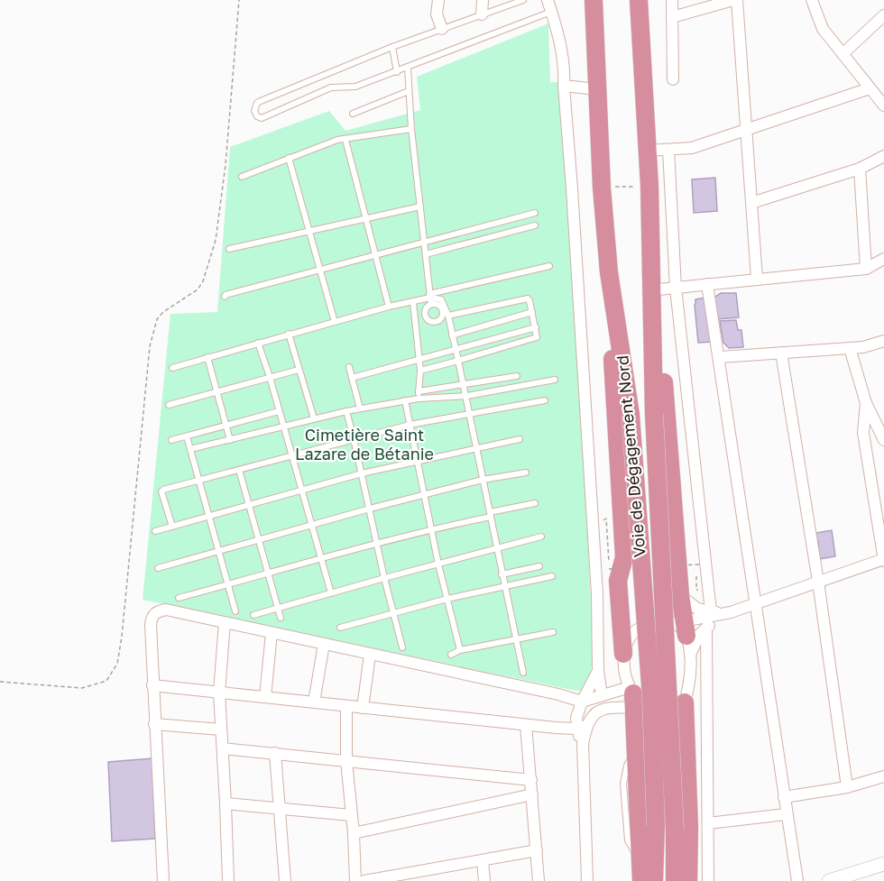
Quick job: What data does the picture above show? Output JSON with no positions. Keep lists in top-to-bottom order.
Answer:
{
  "streets": {
    "highway": ["Voie de Dégagement Nord"]
  },
  "parks": ["Cimetière Saint Lazare de Bétanie"]
}
